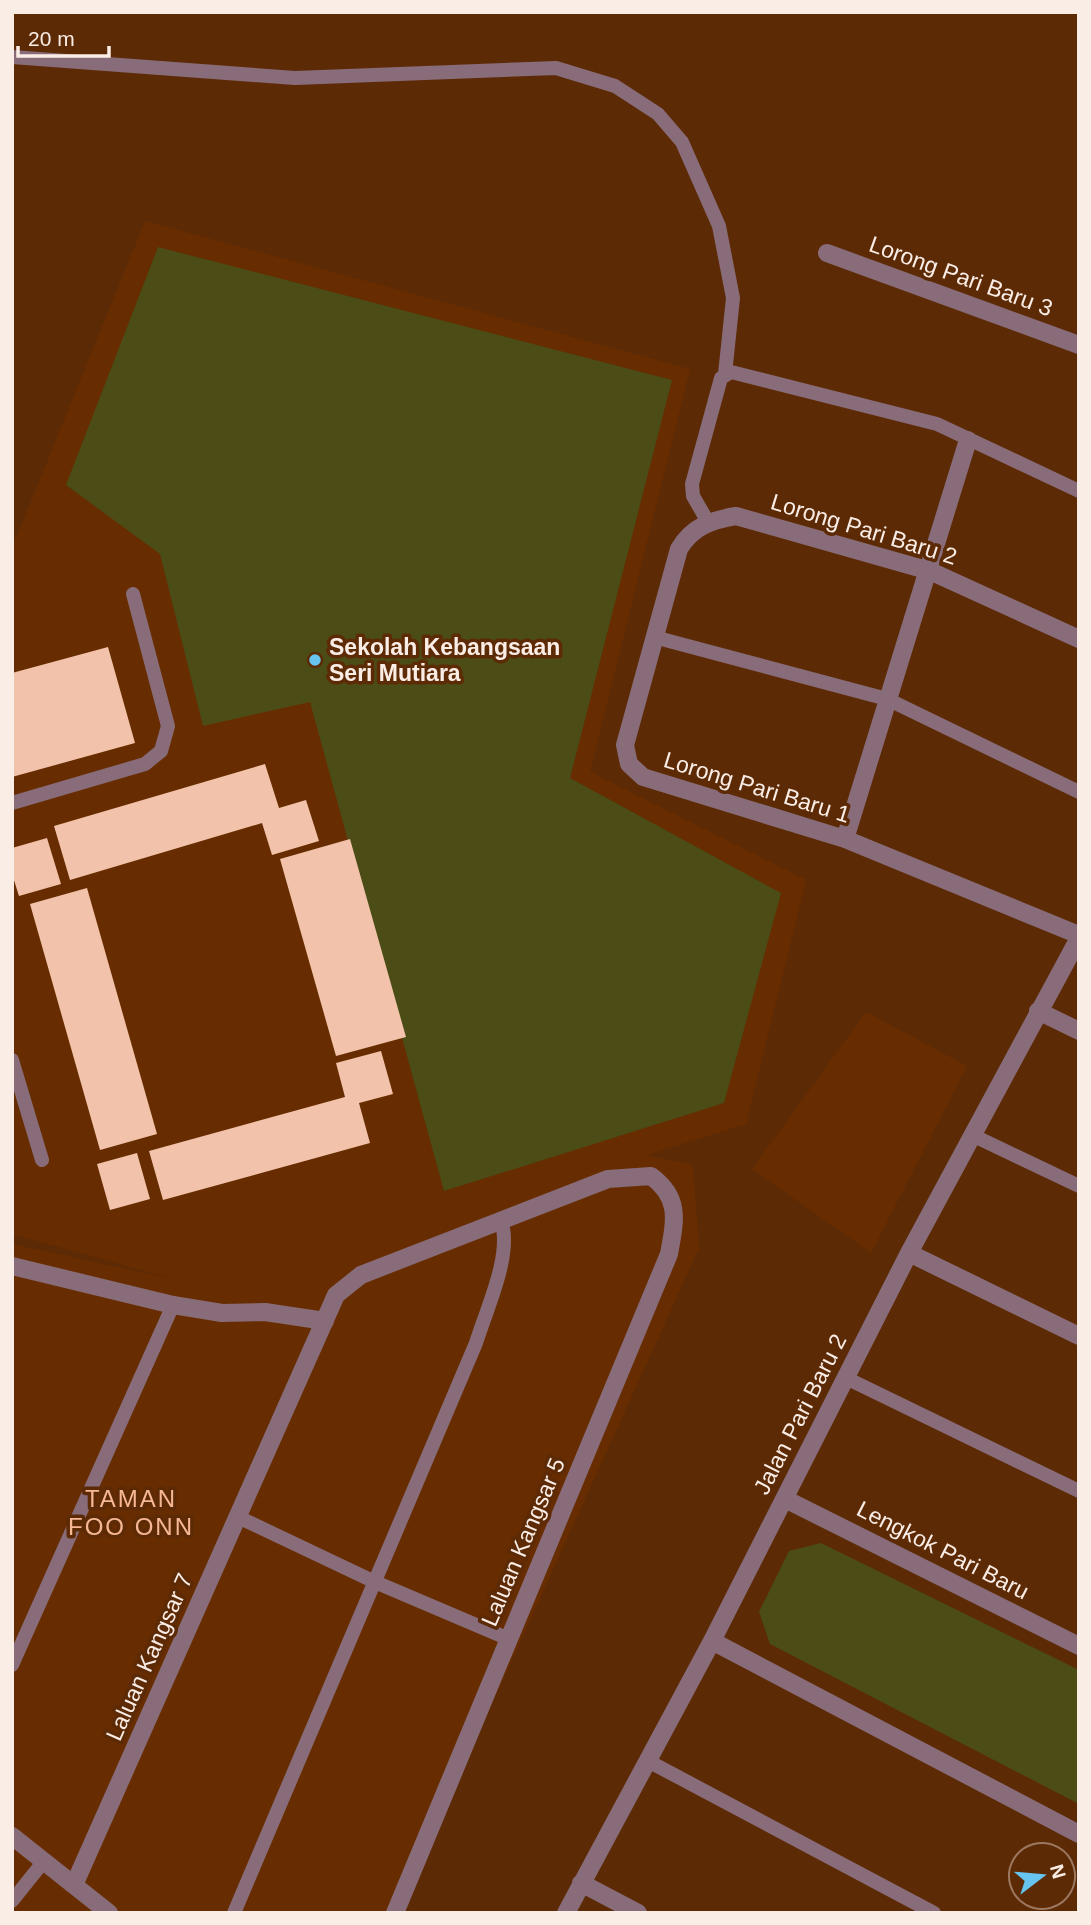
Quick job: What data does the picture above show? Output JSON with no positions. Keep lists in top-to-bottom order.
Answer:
{
  "streets": {
    "street": [
      "Lorong Pari Baru 3",
      "Lorong Pari Baru 2",
      "Lorong Pari Baru 1",
      "Jalan Pari Baru 2",
      "Laluan Kangsar 5",
      "Lengkok Pari Baru",
      "Laluan Kangsar 7"
    ]
  },
  "crossings": [
    ["Lorong Pari Baru 2", "Lorong Pari Baru 1"],
    ["Lorong Pari Baru 1", "Jalan Pari Baru 2"],
    ["Jalan Pari Baru 2", "Lengkok Pari Baru"],
    ["Laluan Kangsar 5", "Laluan Kangsar 7"]
  ],
  "districts": ["TAMAN FOO ONN"],
  "places": ["Sekolah Kebangsaan Seri Mutiara"],
  "scale_bar": "20 m",
  "north": "right"
}
